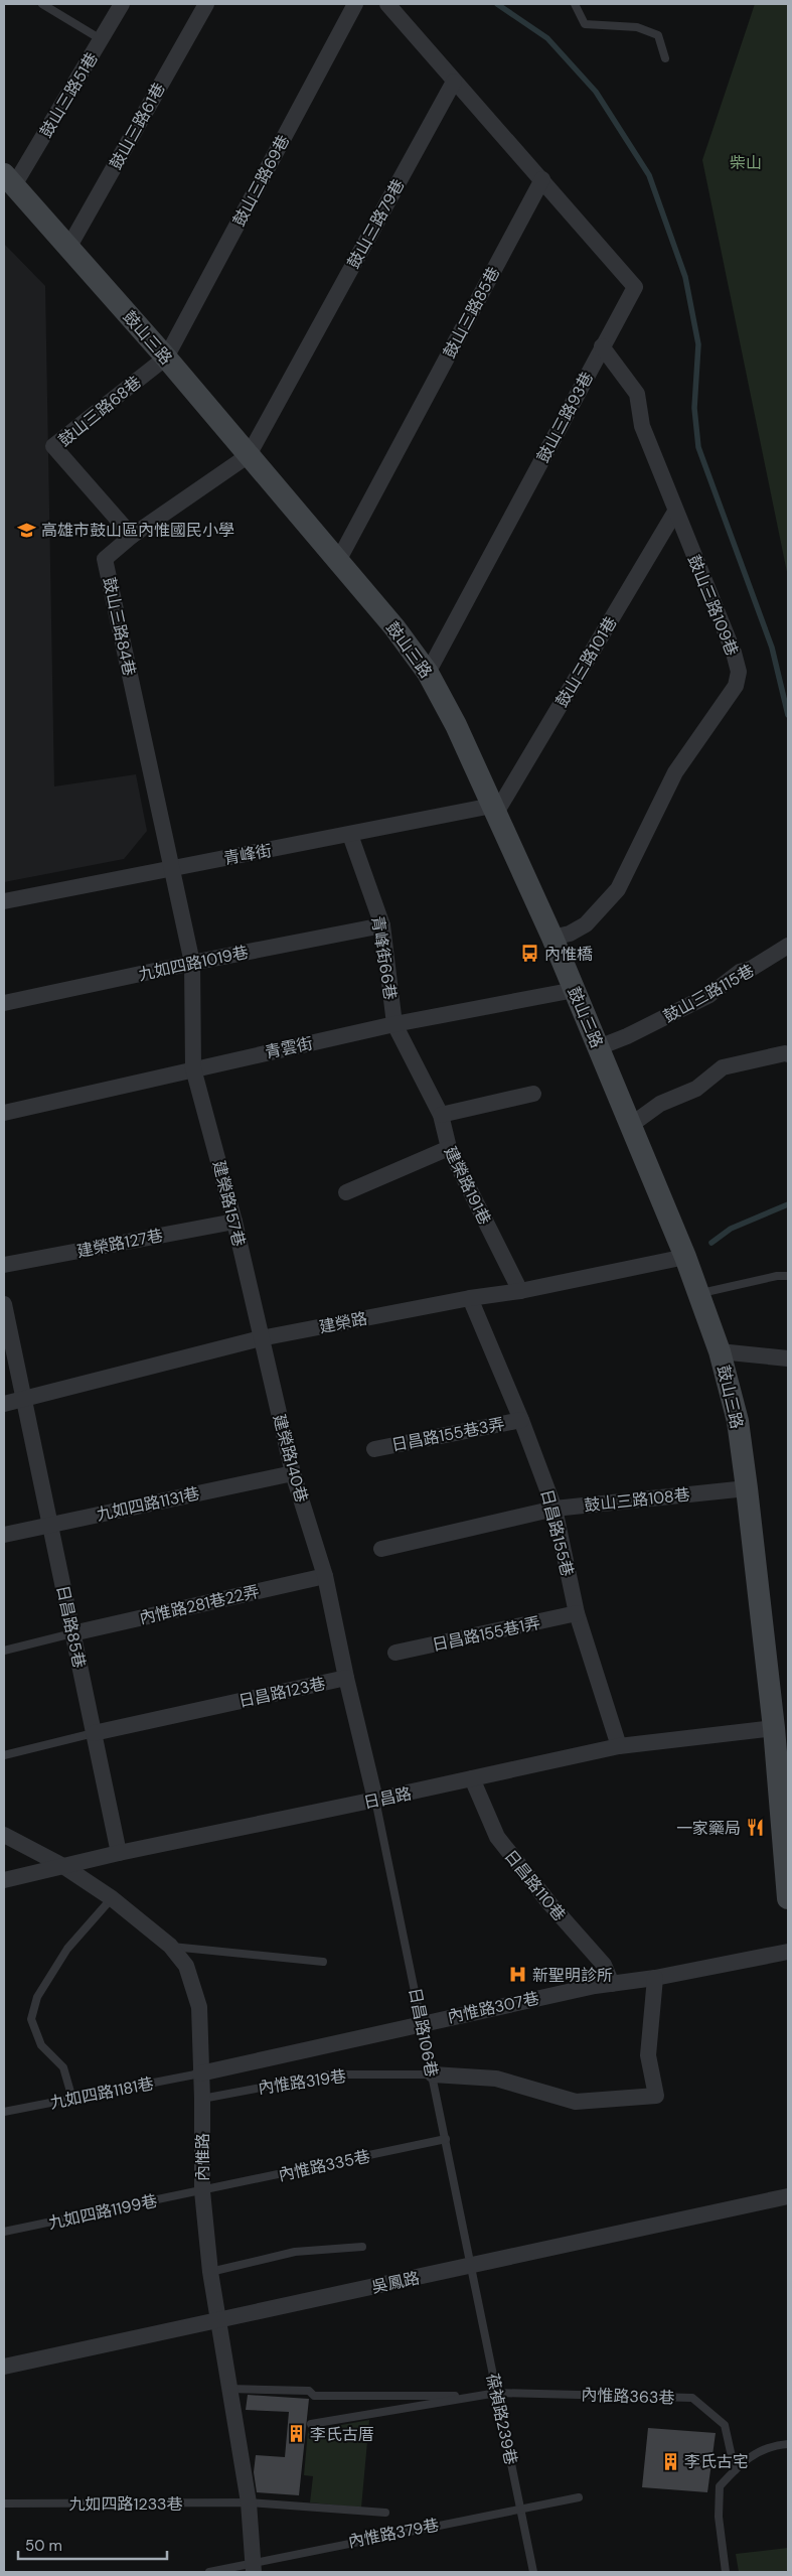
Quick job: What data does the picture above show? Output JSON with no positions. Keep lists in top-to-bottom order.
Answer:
{
  "streets": {
    "street": [
      "鼓山三路51巷",
      "鼓山三路61巷",
      "鼓山三路69巷",
      "鼓山三路79巷",
      "鼓山三路85巷",
      "鼓山三路",
      "鼓山三路68巷",
      "鼓山三路93巷",
      "鼓山三路109巷",
      "鼓山三路84巷",
      "鼓山三路101巷",
      "青峰街",
      "青峰街66巷",
      "九如四路1019巷",
      "鼓山三路115巷",
      "青雲街",
      "建榮路191巷",
      "建榮路157巷",
      "建榮路127巷",
      "建榮路",
      "日昌路155巷3弄",
      "建榮路140巷",
      "鼓山三路108巷",
      "九如四路1131巷",
      "日昌路155巷",
      "內惟路281巷22弄",
      "日昌路85巷",
      "日昌路155巷1弄",
      "日昌路123巷",
      "日昌路",
      "日昌路110巷",
      "內惟路307巷",
      "內惟路",
      "吳鳳路"
    ],
    "lane": [
      "日昌路106巷",
      "內惟路319巷",
      "九如四路1181巷",
      "內惟路335巷",
      "九如四路1199巷",
      "內惟路363巷",
      "葆禎路239巷",
      "九如四路1233巷",
      "內惟路379巷"
    ]
  },
  "crossings": [
    ["鼓山三路51巷", "鼓山三路"],
    ["鼓山三路61巷", "鼓山三路"],
    ["鼓山三路69巷", "鼓山三路"],
    ["鼓山三路69巷", "鼓山三路68巷"],
    ["鼓山三路79巷", "鼓山三路"],
    ["鼓山三路79巷", "鼓山三路84巷"],
    ["鼓山三路85巷", "鼓山三路"],
    ["鼓山三路85巷", "鼓山三路93巷"],
    ["鼓山三路", "鼓山三路68巷"],
    ["鼓山三路", "鼓山三路93巷"],
    ["鼓山三路", "鼓山三路109巷"],
    ["鼓山三路", "鼓山三路84巷"],
    ["鼓山三路", "鼓山三路101巷"],
    ["鼓山三路", "青峰街"],
    ["鼓山三路", "鼓山三路115巷"],
    ["鼓山三路", "青雲街"],
    ["鼓山三路", "建榮路"],
    ["鼓山三路", "鼓山三路108巷"],
    ["鼓山三路", "日昌路"],
    ["鼓山三路68巷", "鼓山三路84巷"],
    ["鼓山三路93巷", "鼓山三路109巷"],
    ["鼓山三路109巷", "鼓山三路101巷"],
    ["鼓山三路84巷", "青峰街"],
    ["鼓山三路84巷", "建榮路157巷"],
    ["鼓山三路101巷", "青峰街"],
    ["青峰街", "青峰街66巷"],
    ["青峰街", "建榮路157巷"],
    ["青峰街66巷", "九如四路1019巷"],
    ["青峰街66巷", "青雲街"],
    ["青峰街66巷", "建榮路191巷"],
    ["九如四路1019巷", "建榮路157巷"],
    ["青雲街", "建榮路191巷"],
    ["青雲街", "建榮路157巷"],
    ["建榮路191巷", "建榮路"],
    ["建榮路157巷", "建榮路127巷"],
    ["建榮路157巷", "建榮路"],
    ["建榮路157巷", "建榮路140巷"],
    ["建榮路", "建榮路140巷"],
    ["建榮路", "日昌路155巷"],
    ["建榮路", "日昌路85巷"],
    ["日昌路155巷3弄", "日昌路155巷"],
    ["建榮路140巷", "九如四路1131巷"],
    ["建榮路140巷", "內惟路281巷22弄"],
    ["建榮路140巷", "日昌路123巷"],
    ["鼓山三路108巷", "日昌路155巷"],
    ["九如四路1131巷", "日昌路85巷"],
    ["日昌路155巷", "日昌路155巷1弄"],
    ["日昌路155巷", "日昌路"],
    ["內惟路281巷22弄", "日昌路85巷"],
    ["日昌路85巷", "日昌路123巷"],
    ["日昌路85巷", "日昌路"],
    ["日昌路123巷", "日昌路"],
    ["日昌路123巷", "日昌路106巷"],
    ["日昌路", "日昌路110巷"],
    ["日昌路", "日昌路106巷"],
    ["日昌路", "內惟路"],
    ["日昌路110巷", "內惟路307巷"],
    ["內惟路307巷", "日昌路106巷"],
    ["內惟路307巷", "九如四路1181巷"],
    ["內惟路307巷", "內惟路"],
    ["日昌路106巷", "內惟路319巷"],
    ["日昌路106巷", "內惟路335巷"],
    ["日昌路106巷", "吳鳳路"],
    ["日昌路106巷", "葆禎路239巷"],
    ["內惟路319巷", "內惟路"],
    ["九如四路1181巷", "內惟路"],
    ["內惟路", "內惟路335巷"],
    ["內惟路", "九如四路1199巷"],
    ["內惟路", "吳鳳路"],
    ["內惟路", "內惟路363巷"],
    ["內惟路", "九如四路1233巷"],
    ["內惟路", "內惟路379巷"],
    ["內惟路335巷", "九如四路1199巷"],
    ["吳鳳路", "葆禎路239巷"],
    ["內惟路363巷", "葆禎路239巷"],
    ["葆禎路239巷", "內惟路379巷"],
    ["九如四路1233巷", "內惟路379巷"]
  ],
  "parks": ["柴山"],
  "places": {
    "school or university": ["高雄市鼓山區內惟國民小學"],
    "bus stop": ["內惟橋"],
    "restaurant": ["一家藥局"],
    "hospital": ["新聖明診所"],
    "building": ["李氏古厝", "李氏古宅"]
  },
  "scale_bar": "50 m"
}
